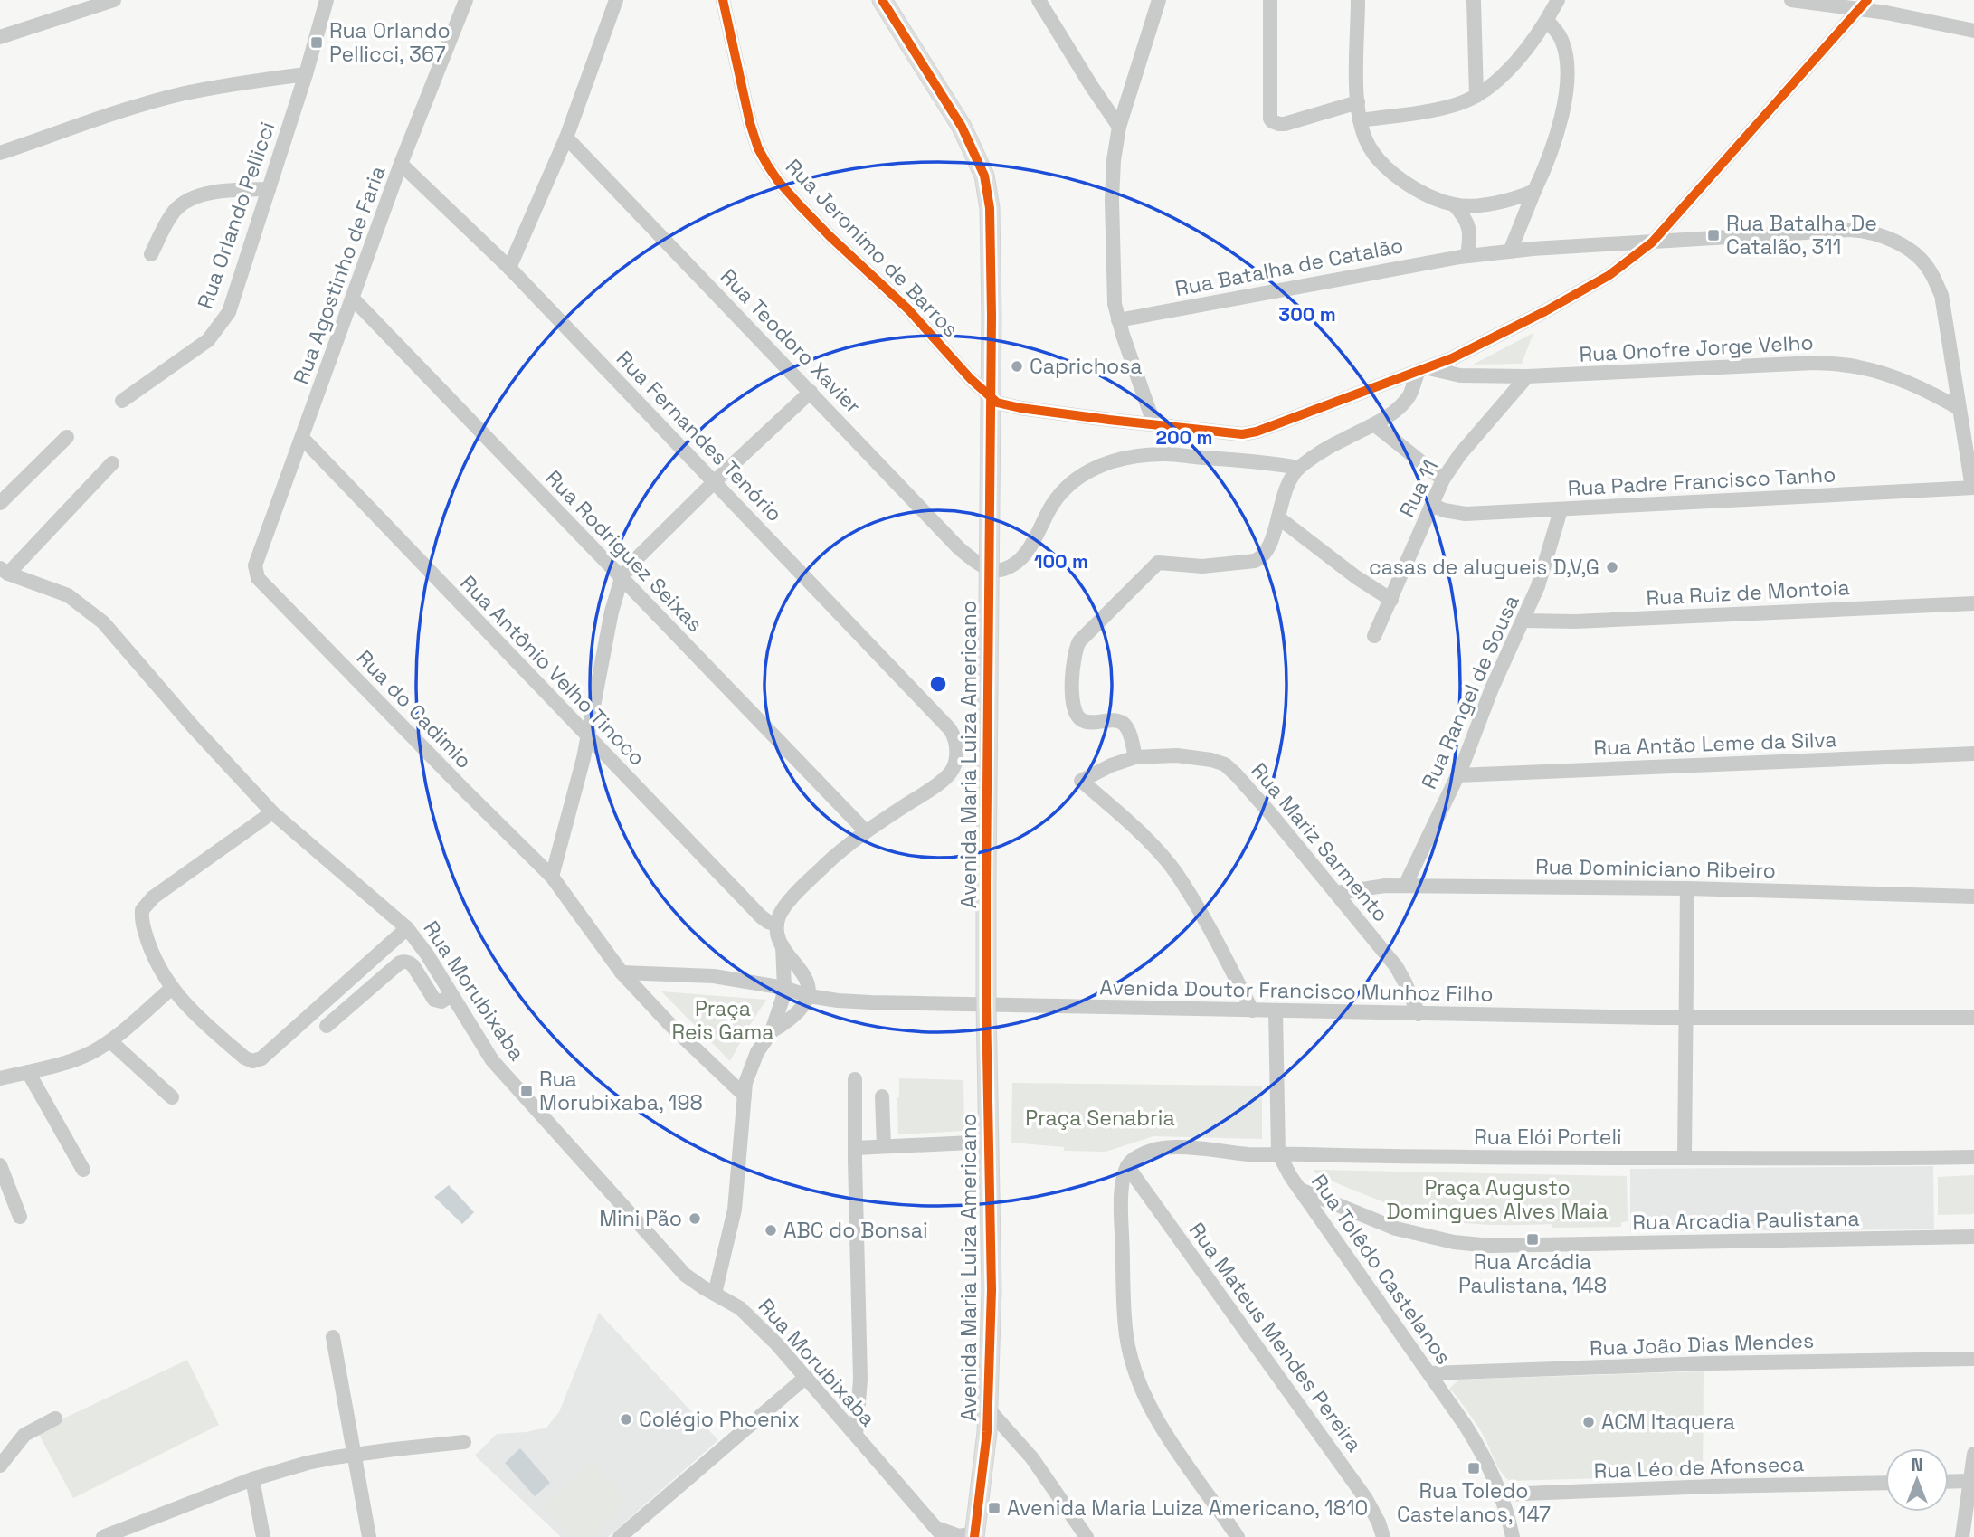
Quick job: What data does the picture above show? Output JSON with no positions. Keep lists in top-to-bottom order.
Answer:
{
  "streets": {
    "main road": ["Avenida Maria Luiza Americano"],
    "street": [
      "Rua Orlando Pellicci",
      "Rua Jeronimo de Barros",
      "Rua Batalha de Catalão",
      "Rua Agostinho de Faria",
      "Rua Teodoro Xavier",
      "Rua Onofre Jorge Velho",
      "Rua Fernandes Tenório",
      "Rua Padre Francisco Tanho",
      "Rua 11",
      "Rua Rodriguez Seixas",
      "Rua Ruiz de Montoia",
      "Rua Antônio Velho Tinoco",
      "Rua Rangel de Sousa",
      "Rua do Cadimio",
      "Rua Antão Leme da Silva",
      "Rua Mariz Sarmento",
      "Rua Dominiciano Ribeiro",
      "Rua Morubixaba",
      "Avenida Doutor Francisco Munhoz Filho",
      "Rua Elói Porteli",
      "Rua Arcadia Paulistana",
      "Rua Tolêdo Castelanos",
      "Rua Mateus Mendes Pereira",
      "Rua João Dias Mendes",
      "Rua Léo de Afonseca"
    ]
  },
  "crossings": [
    ["Rua Jeronimo de Barros", "Avenida Maria Luiza Americano"],
    ["Rua Batalha de Catalão", "Rua Onofre Jorge Velho"],
    ["Rua Batalha de Catalão", "Rua Padre Francisco Tanho"],
    ["Rua Agostinho de Faria", "Rua Fernandes Tenório"],
    ["Rua Agostinho de Faria", "Rua Rodriguez Seixas"],
    ["Rua Agostinho de Faria", "Rua Antônio Velho Tinoco"],
    ["Rua Agostinho de Faria", "Rua do Cadimio"],
    ["Rua Teodoro Xavier", "Avenida Maria Luiza Americano"],
    ["Rua Onofre Jorge Velho", "Rua 11"],
    ["Rua Fernandes Tenório", "Rua Rodriguez Seixas"],
    ["Rua Padre Francisco Tanho", "Rua 11"],
    ["Rua Padre Francisco Tanho", "Rua Rangel de Sousa"],
    ["Rua Ruiz de Montoia", "Rua Rangel de Sousa"],
    ["Rua Rangel de Sousa", "Rua Antão Leme da Silva"],
    ["Rua Rangel de Sousa", "Rua Dominiciano Ribeiro"],
    ["Rua do Cadimio", "Avenida Doutor Francisco Munhoz Filho"],
    ["Avenida Maria Luiza Americano", "Rua Morubixaba"],
    ["Avenida Maria Luiza Americano", "Avenida Doutor Francisco Munhoz Filho"],
    ["Rua Mariz Sarmento", "Rua Dominiciano Ribeiro"],
    ["Rua Mariz Sarmento", "Avenida Doutor Francisco Munhoz Filho"],
    ["Avenida Doutor Francisco Munhoz Filho", "Rua Tolêdo Castelanos"],
    ["Rua Elói Porteli", "Rua Tolêdo Castelanos"],
    ["Rua Elói Porteli", "Rua Mateus Mendes Pereira"],
    ["Rua Arcadia Paulistana", "Rua Tolêdo Castelanos"],
    ["Rua Tolêdo Castelanos", "Rua João Dias Mendes"],
    ["Rua Tolêdo Castelanos", "Rua Léo de Afonseca"]
  ],
  "parks": ["Praça Reis Gama", "Praça Senabria", "Praça Augusto Domingues Alves Maia"],
  "places": {
    "transit": [
      "Rua Orlando Pellicci, 367",
      "Rua Batalha De Catalão, 311",
      "Rua Morubixaba, 198",
      "Rua Arcádia Paulistana, 148",
      "Rua Toledo Castelanos, 147",
      "Avenida Maria Luiza Americano, 1810"
    ],
    "other": [
      "Caprichosa",
      "casas de alugueis D,V,G",
      "Mini Pão",
      "ABC do Bonsai",
      "Colégio Phoenix",
      "ACM Itaquera"
    ]
  },
  "north": "top",
  "rings": ["300 m", "200 m", "100 m"]
}
